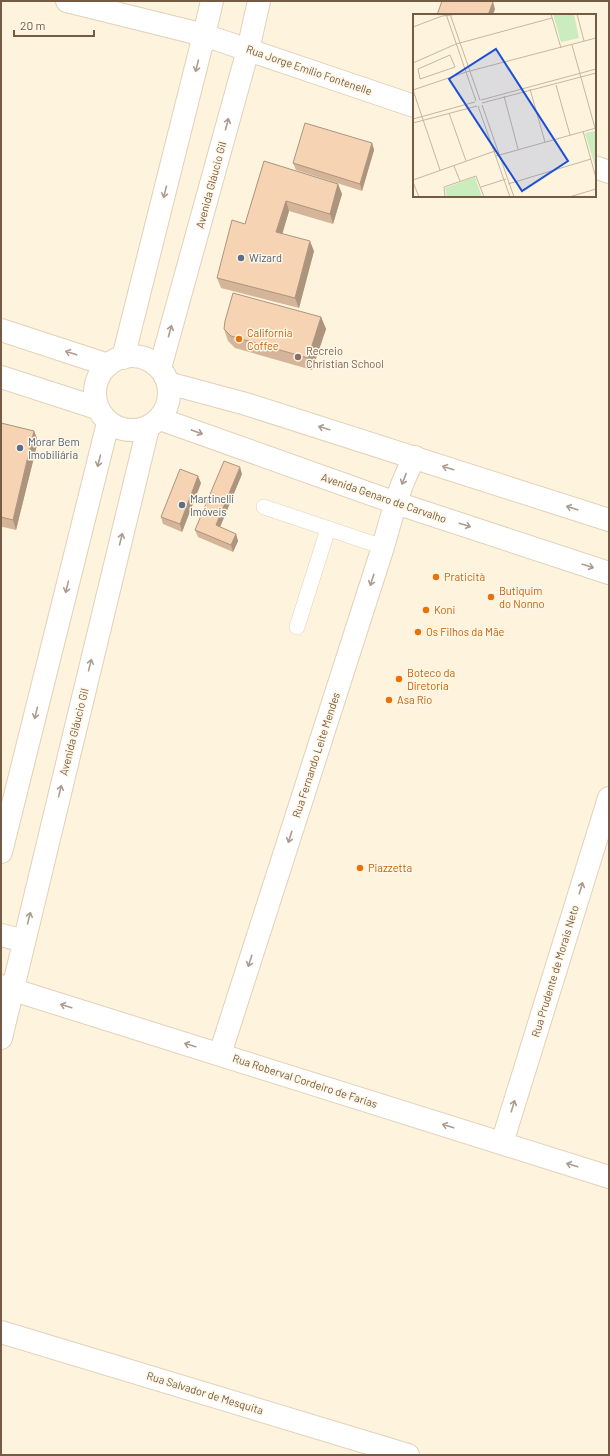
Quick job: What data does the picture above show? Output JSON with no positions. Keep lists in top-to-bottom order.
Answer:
{
  "streets": {
    "street": [
      "Rua Jorge Emílio Fontenelle",
      "Avenida Gláucio Gil",
      "Avenida Genaro de Carvalho",
      "Rua Fernando Leite Mendes",
      "Rua Prudente de Morais Neto",
      "Rua Roberval Cordeiro de Farias",
      "Rua Salvador de Mesquita"
    ]
  },
  "crossings": [
    ["Rua Jorge Emílio Fontenelle", "Avenida Gláucio Gil"],
    ["Avenida Gláucio Gil", "Avenida Genaro de Carvalho"],
    ["Avenida Gláucio Gil", "Rua Roberval Cordeiro de Farias"],
    ["Avenida Genaro de Carvalho", "Rua Fernando Leite Mendes"],
    ["Rua Fernando Leite Mendes", "Rua Roberval Cordeiro de Farias"],
    ["Rua Prudente de Morais Neto", "Rua Roberval Cordeiro de Farias"]
  ],
  "one_way": ["Rua Fernando Leite Mendes", "Rua Prudente de Morais Neto", "Rua Roberval Cordeiro de Farias"],
  "places": [
    "Wizard",
    "California Coffee",
    "Recreio Christian School",
    "Morar Bem Imobiliária",
    "Martinelli Imóveis",
    "Praticità",
    "Butiquim do Nonno",
    "Koni",
    "Os Filhos da Mãe",
    "Boteco da Diretoria",
    "Asa Rio",
    "Piazzetta"
  ],
  "scale_bar": "20 m"
}
